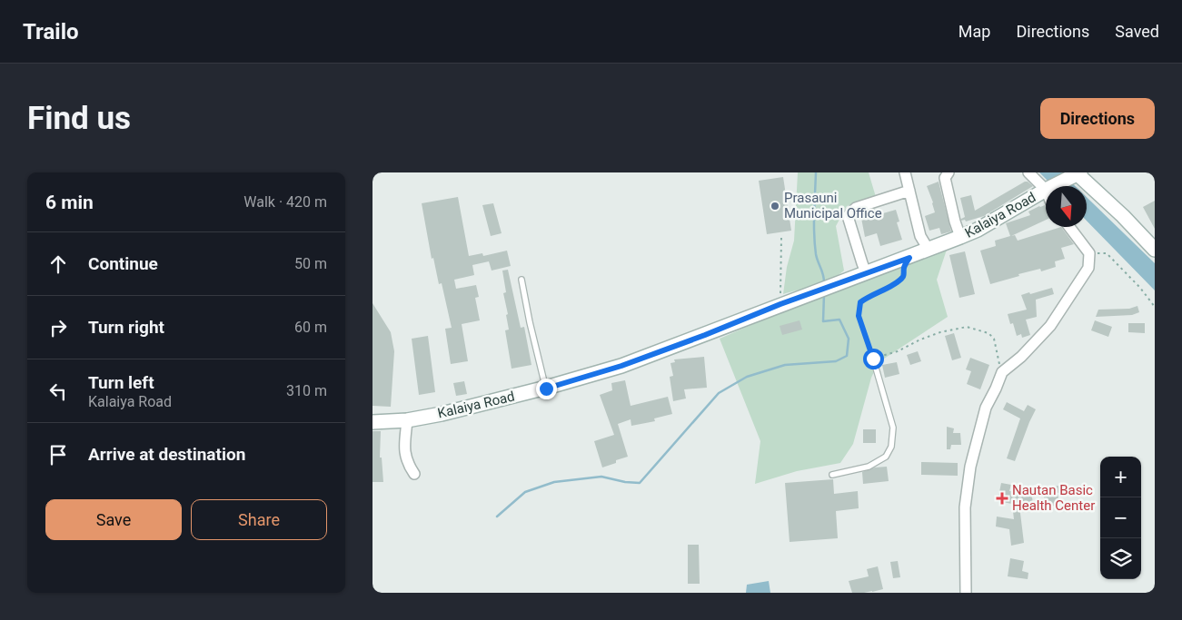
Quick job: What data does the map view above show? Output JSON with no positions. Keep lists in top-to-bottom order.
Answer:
{
  "streets": {
    "main road": ["Kalaiya Road"]
  },
  "places": {
    "other": ["Prasauni Municipal Office"],
    "health": ["Nautan Basic Health Center"]
  },
  "north": "bottom",
  "page": {
    "header": "Trailo",
    "nav": ["Map", "Directions", "Saved"],
    "buttons": [
      "Directions",
      ["Save", "Share"]
    ],
    "title": "Find us",
    "heading": ["6 min", "Walk · 420 m"],
    "list": [
      ["Continue", "50 m"],
      ["Turn right", "60 m"],
      ["Turn left", "Kalaiya Road", "310 m"],
      "Arrive at destination"
    ],
    "map_buttons": ["+", "−"]
  }
}
